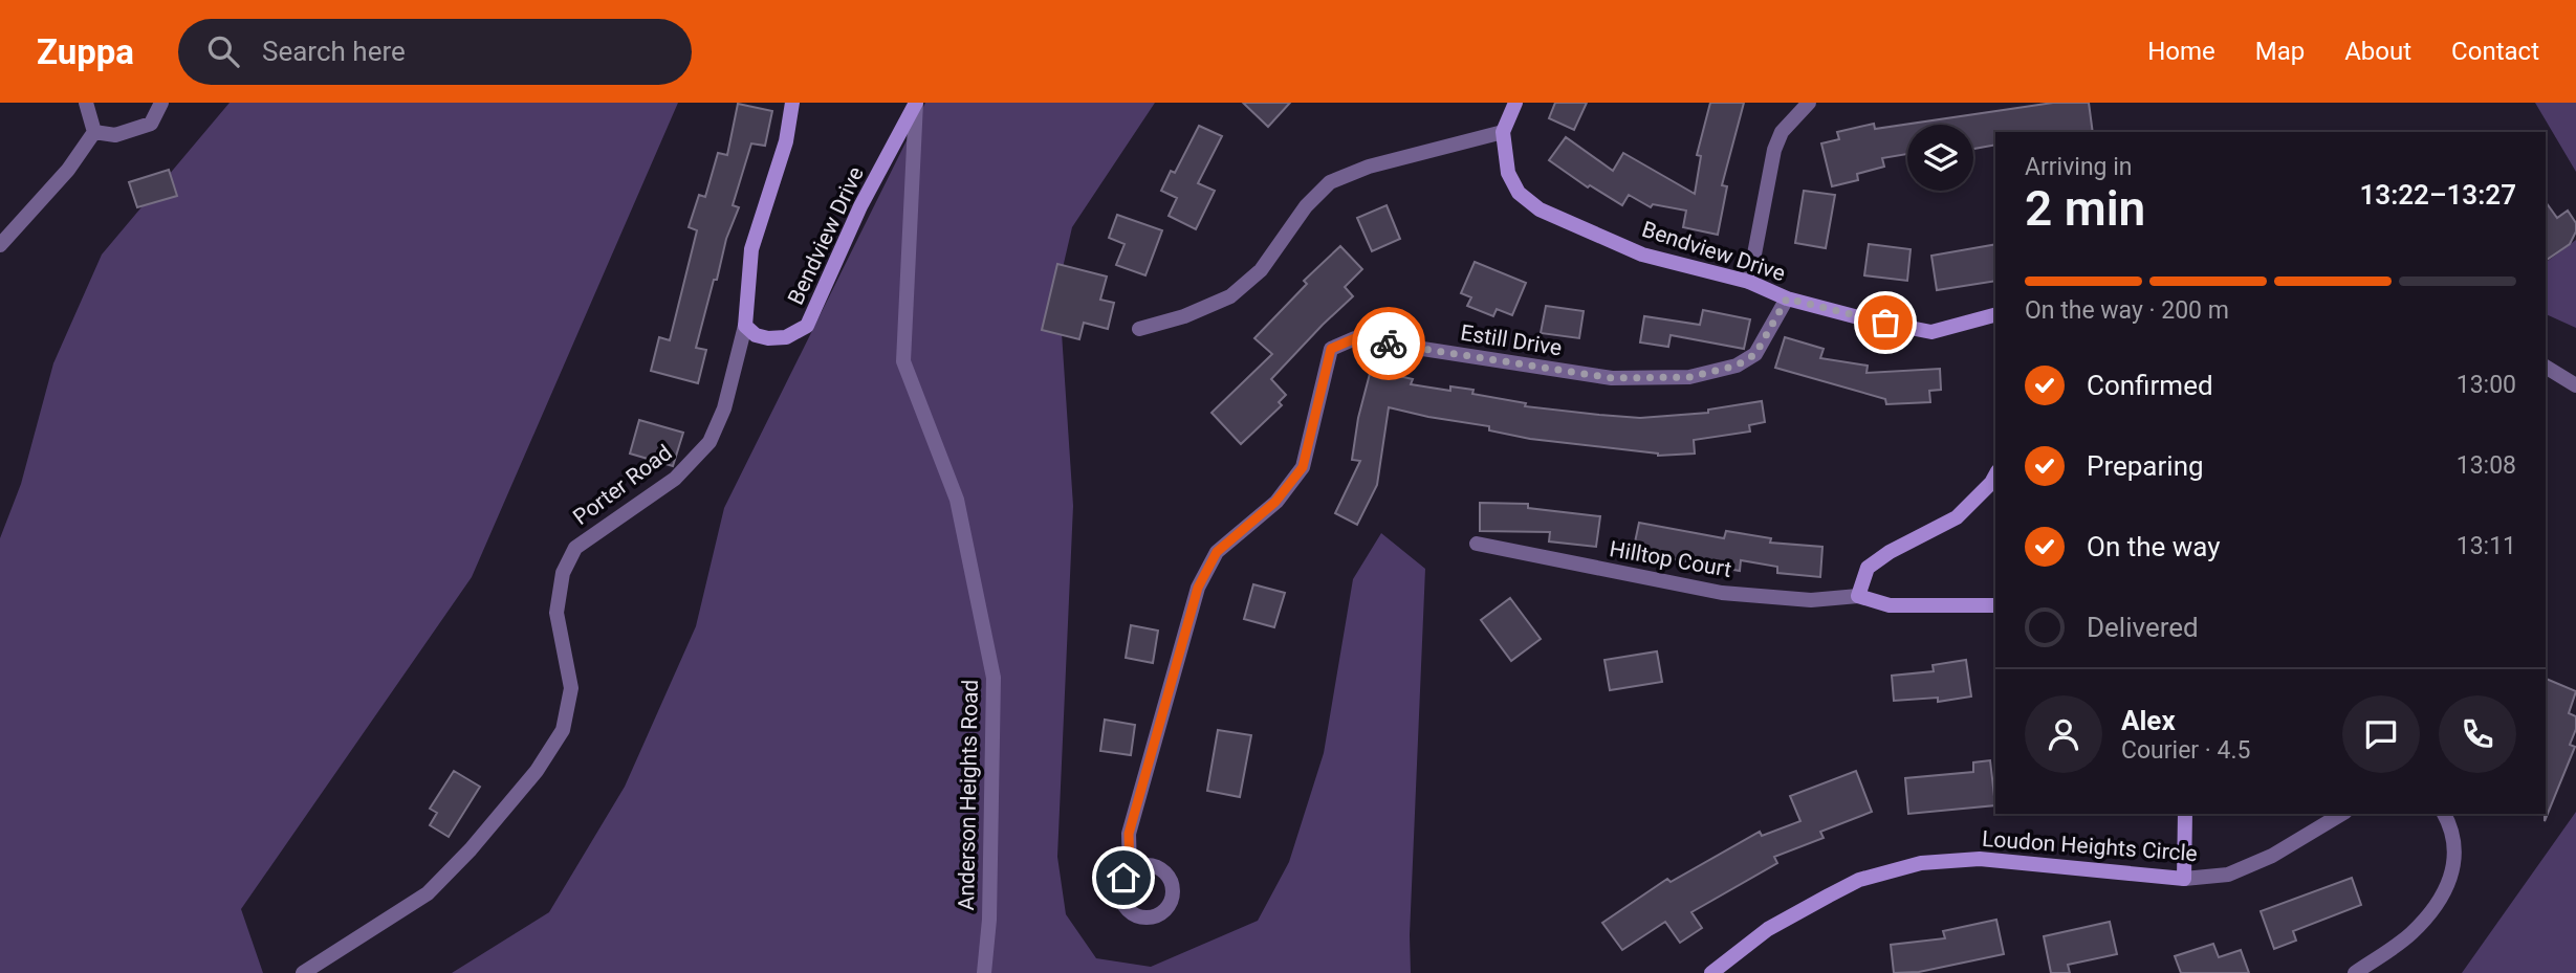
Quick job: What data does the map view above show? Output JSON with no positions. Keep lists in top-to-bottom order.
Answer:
{
  "streets": {
    "street": [
      "Bendview Drive",
      "Estill Drive",
      "Porter Road",
      "Hilltop Court",
      "Anderson Heights Road",
      "Loudon Heights Circle"
    ]
  },
  "crossings": [
    ["Bendview Drive", "Estill Drive"],
    ["Bendview Drive", "Porter Road"],
    ["Bendview Drive", "Anderson Heights Road"]
  ],
  "page": {
    "header": "Zuppa",
    "search": "Search here",
    "nav": [
      "Home",
      "Map",
      "About",
      "Contact"
    ],
    "heading": ["2 min", "Arriving in", "13:22–13:27"],
    "panel": ["Alex", "Courier · 4.5"],
    "bar": "On the way · 200 m",
    "list": [
      ["Confirmed", "13:00"],
      ["Preparing", "13:08"],
      ["On the way", "13:11"],
      "Delivered"
    ]
  }
}
